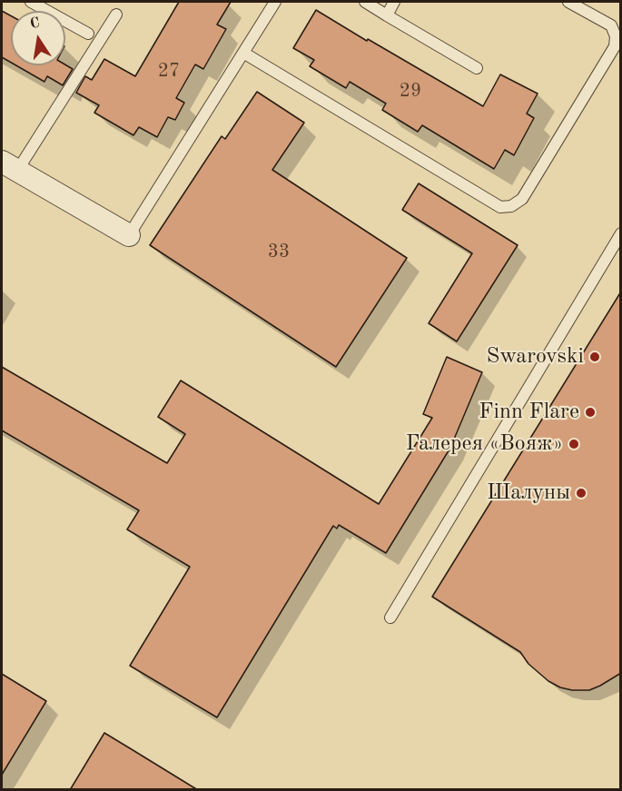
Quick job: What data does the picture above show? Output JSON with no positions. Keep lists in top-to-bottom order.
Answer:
{
  "places": [
    "Swarovski",
    "Finn Flare",
    "Галерея «Вояж»",
    "Шалуны"
  ],
  "house_numbers": ["27", "29", "33"],
  "north": "top"
}
